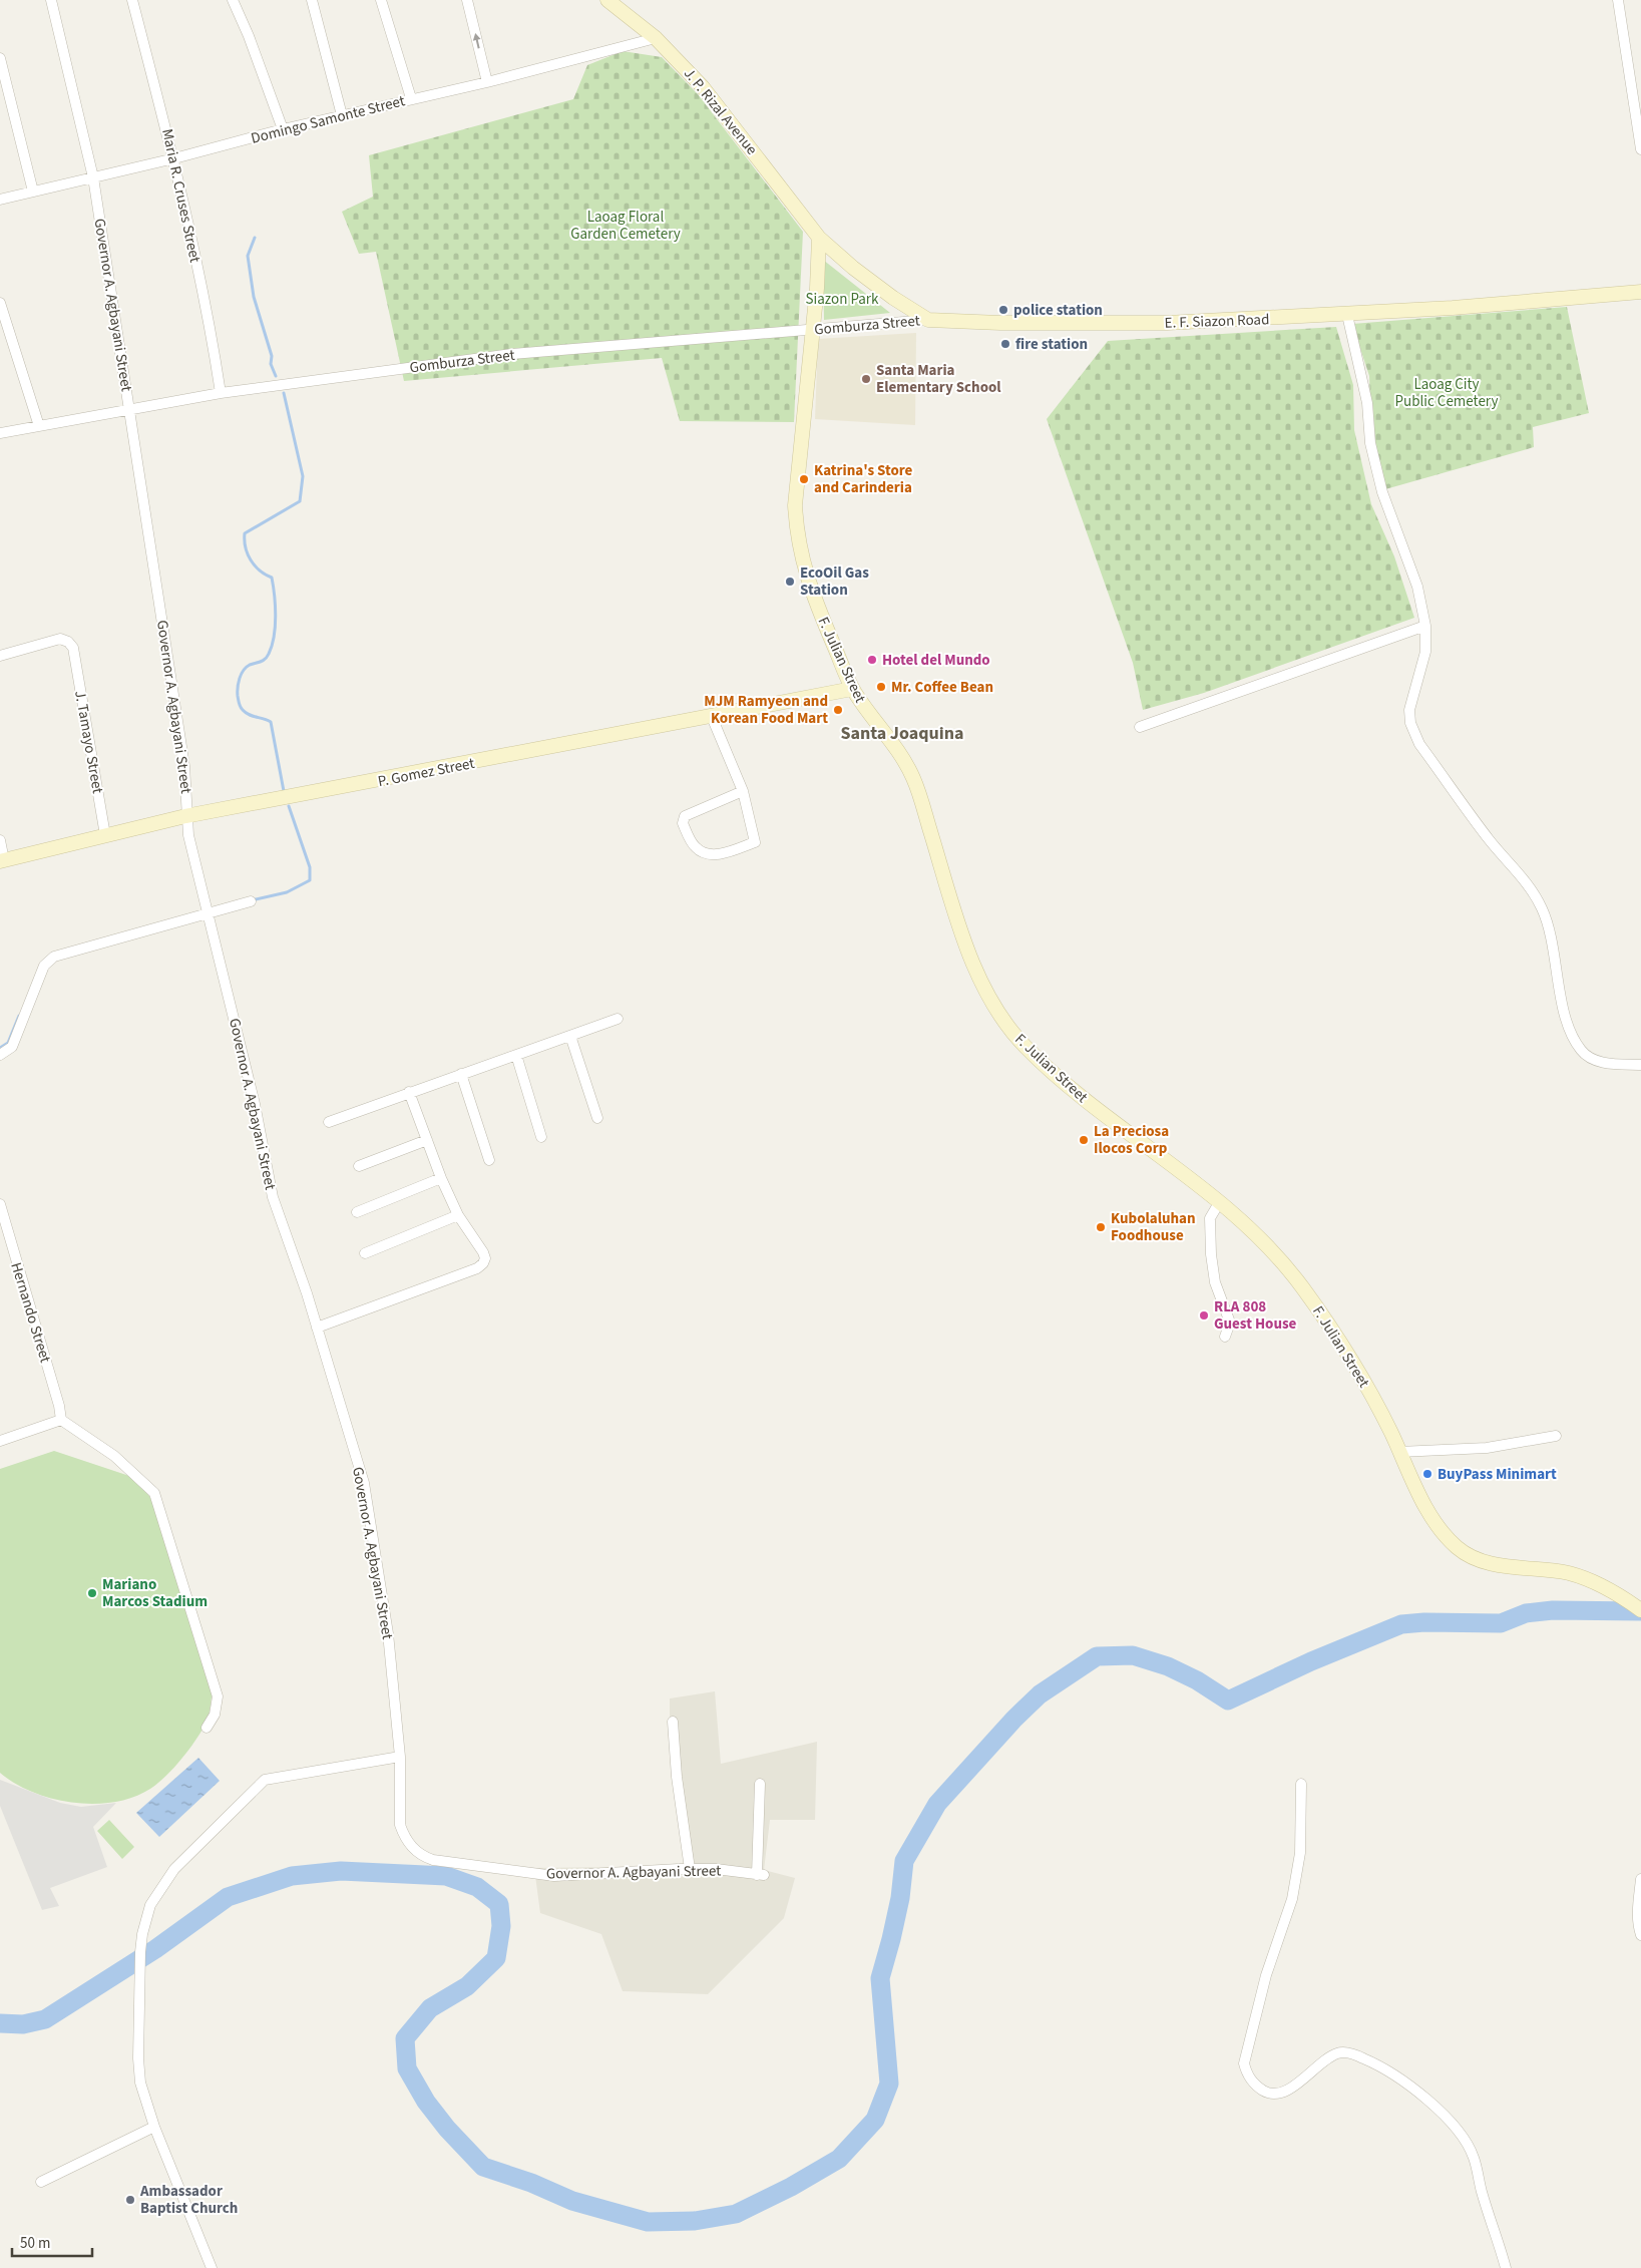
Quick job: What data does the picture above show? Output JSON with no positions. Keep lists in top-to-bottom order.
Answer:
{
  "streets": {
    "street": [
      "J. P. Rizal Avenue",
      "Domingo Samonte Street",
      "Maria R. Cruses Street",
      "Governor A. Agbayani Street",
      "E. F. Siazon Road",
      "Gomburza Street",
      "F. Julian Street",
      "J. Tamayo Street",
      "P. Gomez Street",
      "Hernando Street"
    ]
  },
  "crossings": [
    ["J. P. Rizal Avenue", "Domingo Samonte Street"],
    ["J. P. Rizal Avenue", "E. F. Siazon Road"],
    ["J. P. Rizal Avenue", "F. Julian Street"],
    ["Domingo Samonte Street", "Maria R. Cruses Street"],
    ["Domingo Samonte Street", "Governor A. Agbayani Street"],
    ["Maria R. Cruses Street", "Gomburza Street"],
    ["Governor A. Agbayani Street", "Gomburza Street"],
    ["Governor A. Agbayani Street", "P. Gomez Street"],
    ["E. F. Siazon Road", "Gomburza Street"],
    ["E. F. Siazon Road", "F. Julian Street"],
    ["Gomburza Street", "F. Julian Street"],
    ["F. Julian Street", "P. Gomez Street"],
    ["J. Tamayo Street", "P. Gomez Street"]
  ],
  "districts": ["Santa Joaquina"],
  "parks": ["Laoag Floral Garden Cemetery", "Siazon Park", "Laoag City Public Cemetery"],
  "places": [
    "police station",
    "fire station",
    "Santa Maria Elementary School",
    "Katrina's Store and Carinderia",
    "EcoOil Gas Station",
    "Hotel del Mundo",
    "Mr. Coffee Bean",
    "MJM Ramyeon and Korean Food Mart",
    "La Preciosa Ilocos Corp",
    "Kubolaluhan Foodhouse",
    "RLA 808 Guest House",
    "BuyPass Minimart",
    "Mariano Marcos Stadium",
    "Ambassador Baptist Church"
  ],
  "scale_bar": "50 m"
}
